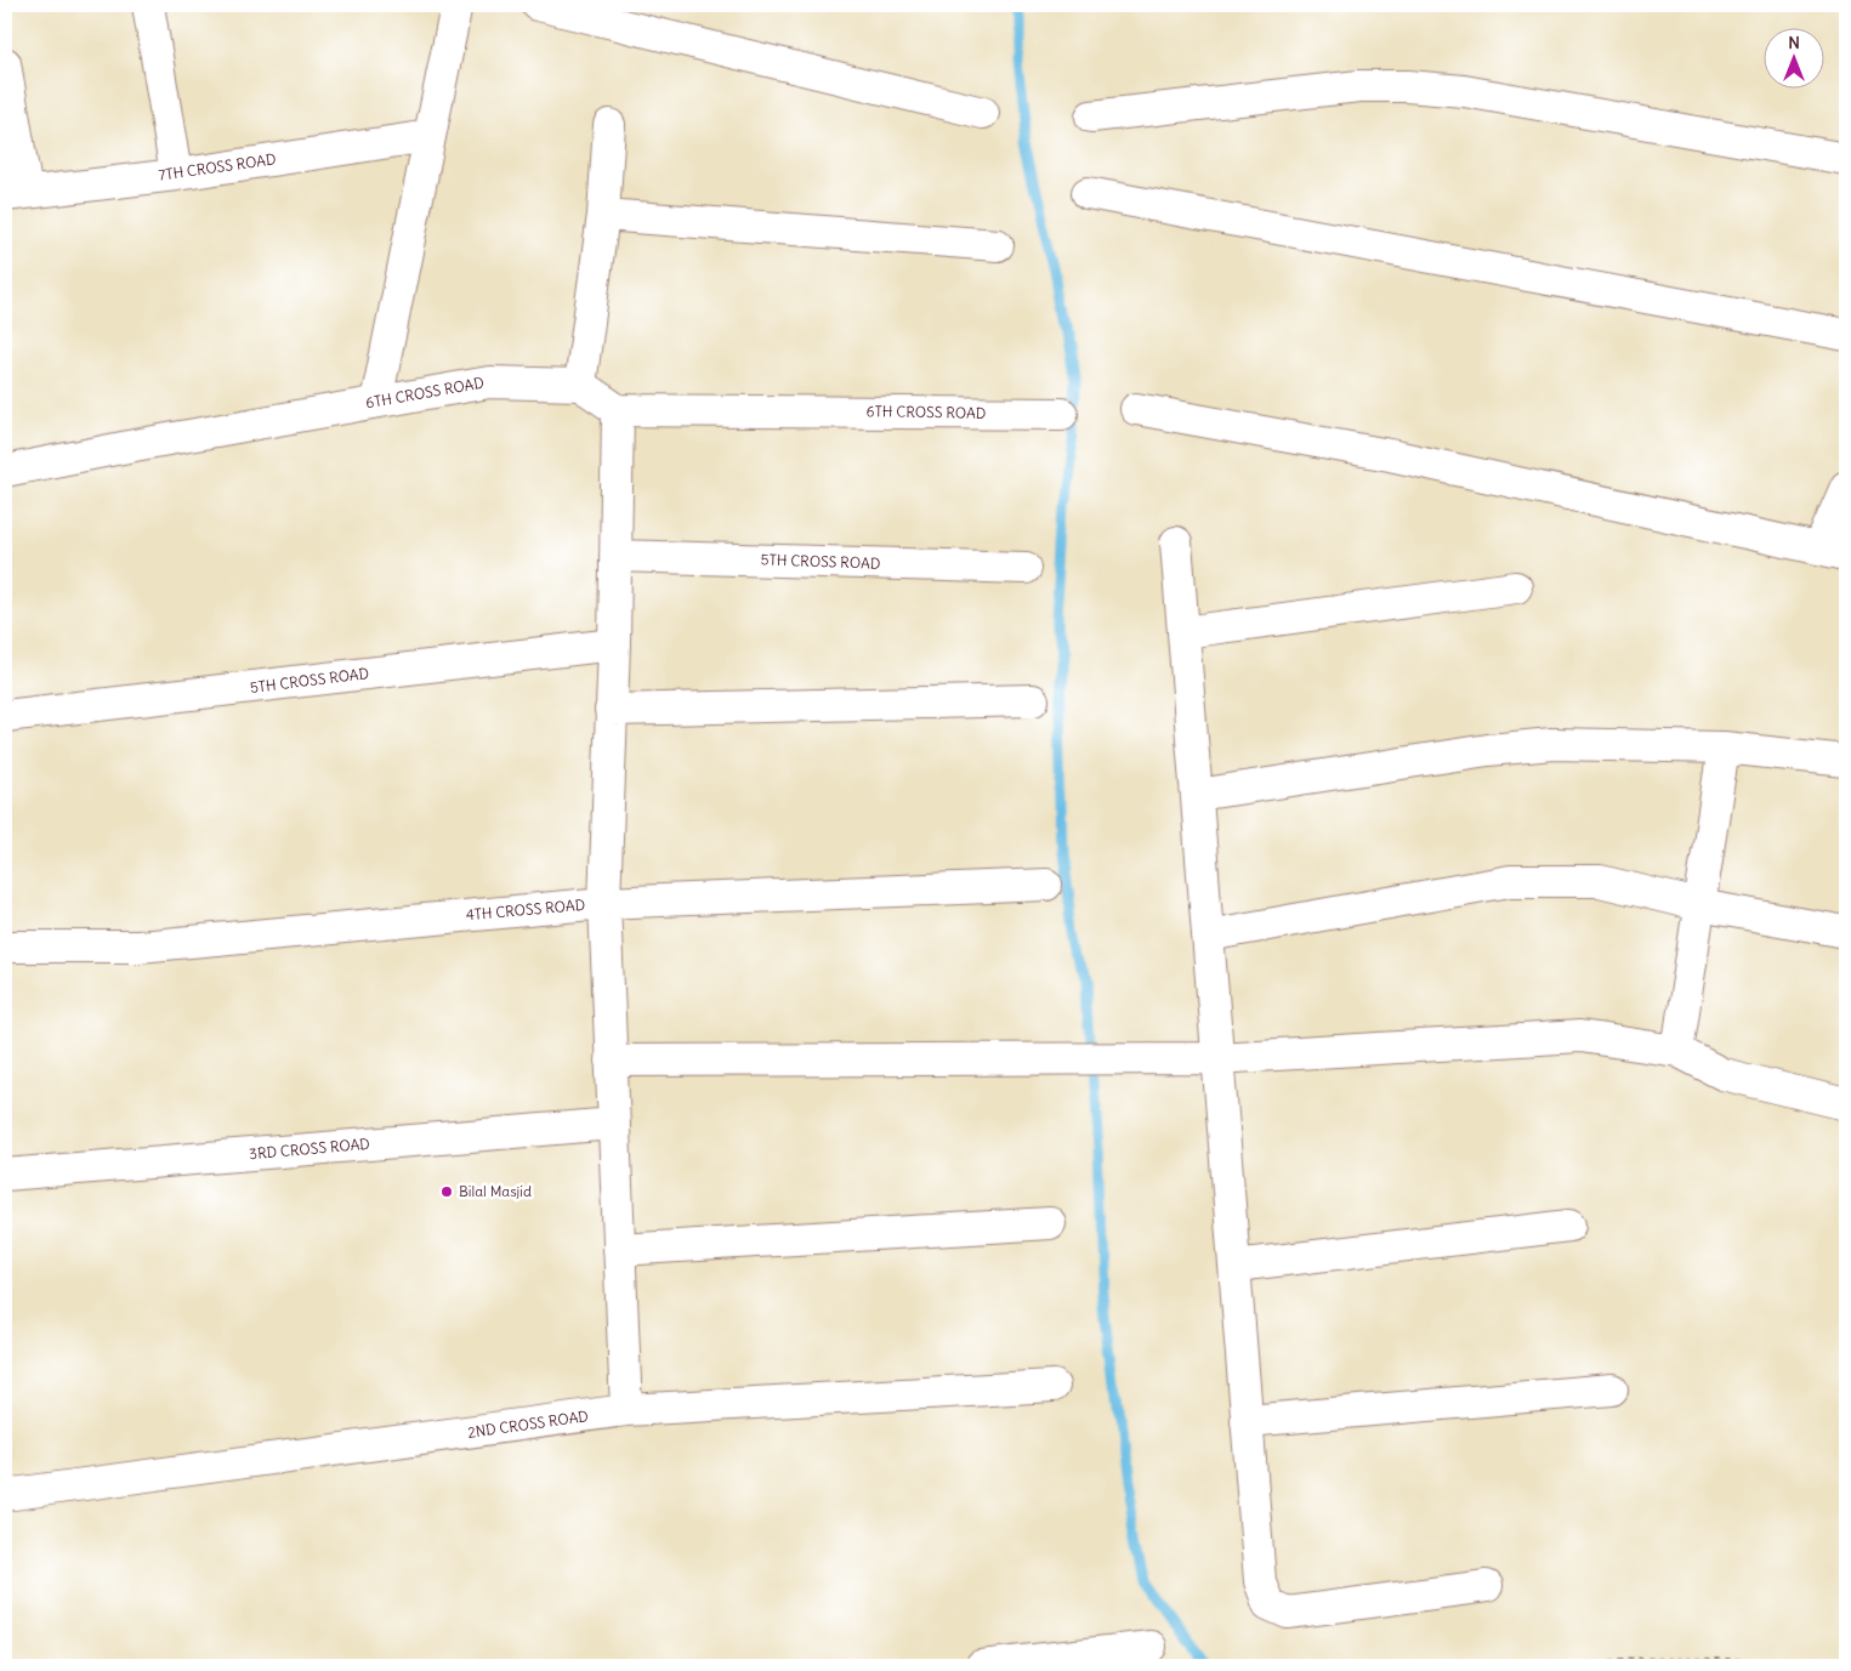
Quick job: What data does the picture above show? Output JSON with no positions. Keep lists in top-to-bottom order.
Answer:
{
  "streets": {
    "street": [
      "7TH CROSS ROAD",
      "6TH CROSS ROAD",
      "5TH CROSS ROAD",
      "4TH CROSS ROAD",
      "3RD CROSS ROAD",
      "2ND CROSS ROAD"
    ]
  },
  "places": ["Bilal Masjid"],
  "north": "top"
}
